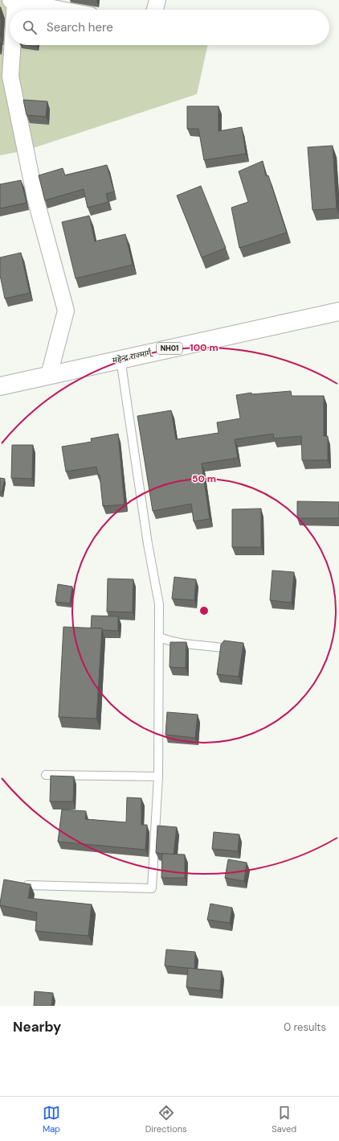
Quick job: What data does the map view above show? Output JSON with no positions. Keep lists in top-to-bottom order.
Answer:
{
  "streets": {
    "highway": ["NH01", "महेन्द्र राज्मार्ग्"]
  },
  "page": {
    "search": "Search here",
    "heading": ["Nearby", "0 results"],
    "nav": ["Map", "Directions", "Saved"]
  },
  "rings": ["100 m", "50 m"]
}
